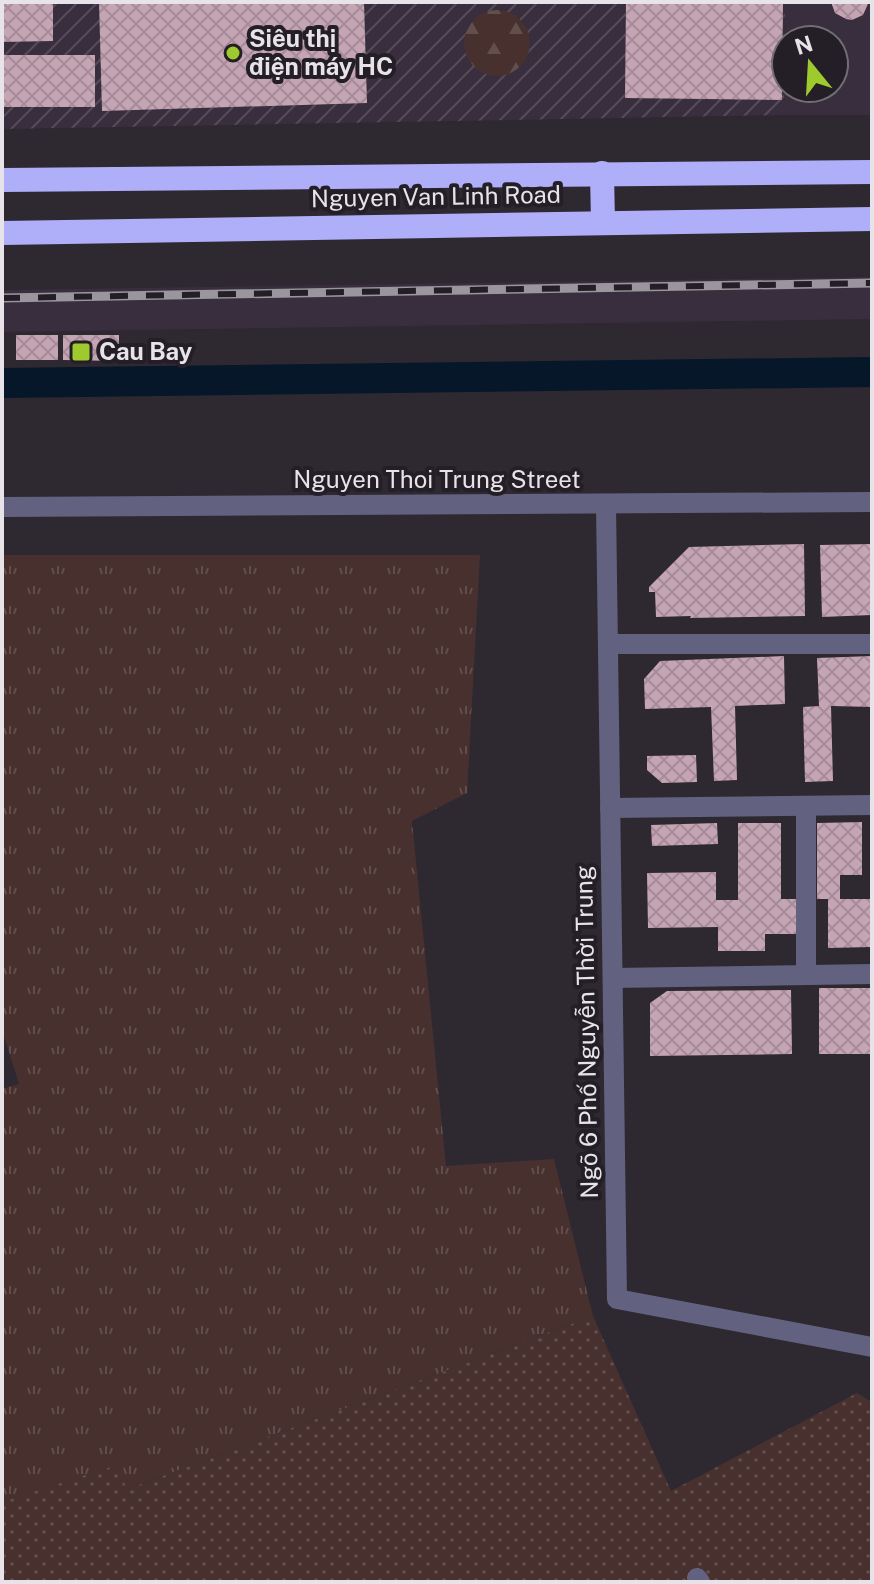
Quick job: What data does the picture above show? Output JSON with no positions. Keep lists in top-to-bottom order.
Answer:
{
  "streets": {
    "highway": ["Nguyen Van Linh Road"],
    "street": ["Nguyen Thoi Trung Street", "Ngõ 6 Phố Nguyễn Thời Trung"]
  },
  "crossings": [
    ["Nguyen Thoi Trung Street", "Ngõ 6 Phố Nguyễn Thời Trung"]
  ],
  "places": {
    "other": ["Siêu thị điện máy HC"],
    "transit": ["Cau Bay"]
  },
  "north": "top"
}
